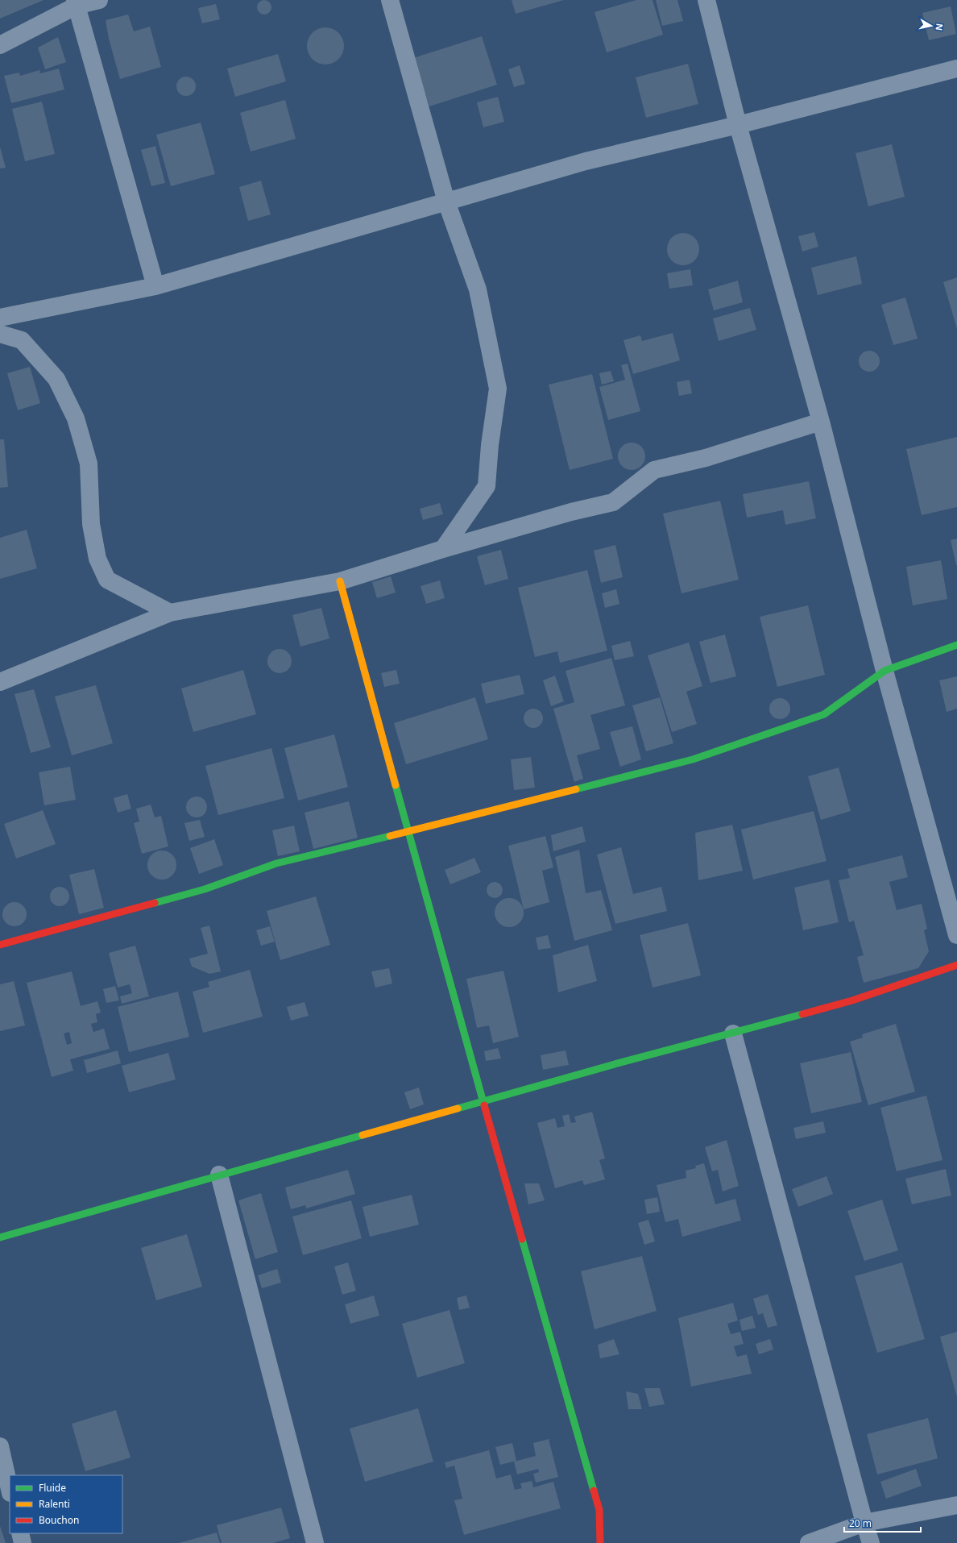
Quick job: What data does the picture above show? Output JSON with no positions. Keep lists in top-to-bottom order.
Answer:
{
  "legend": ["Fluide", "Ralenti", "Bouchon"],
  "scale_bar": "20 m",
  "north": "right"
}
